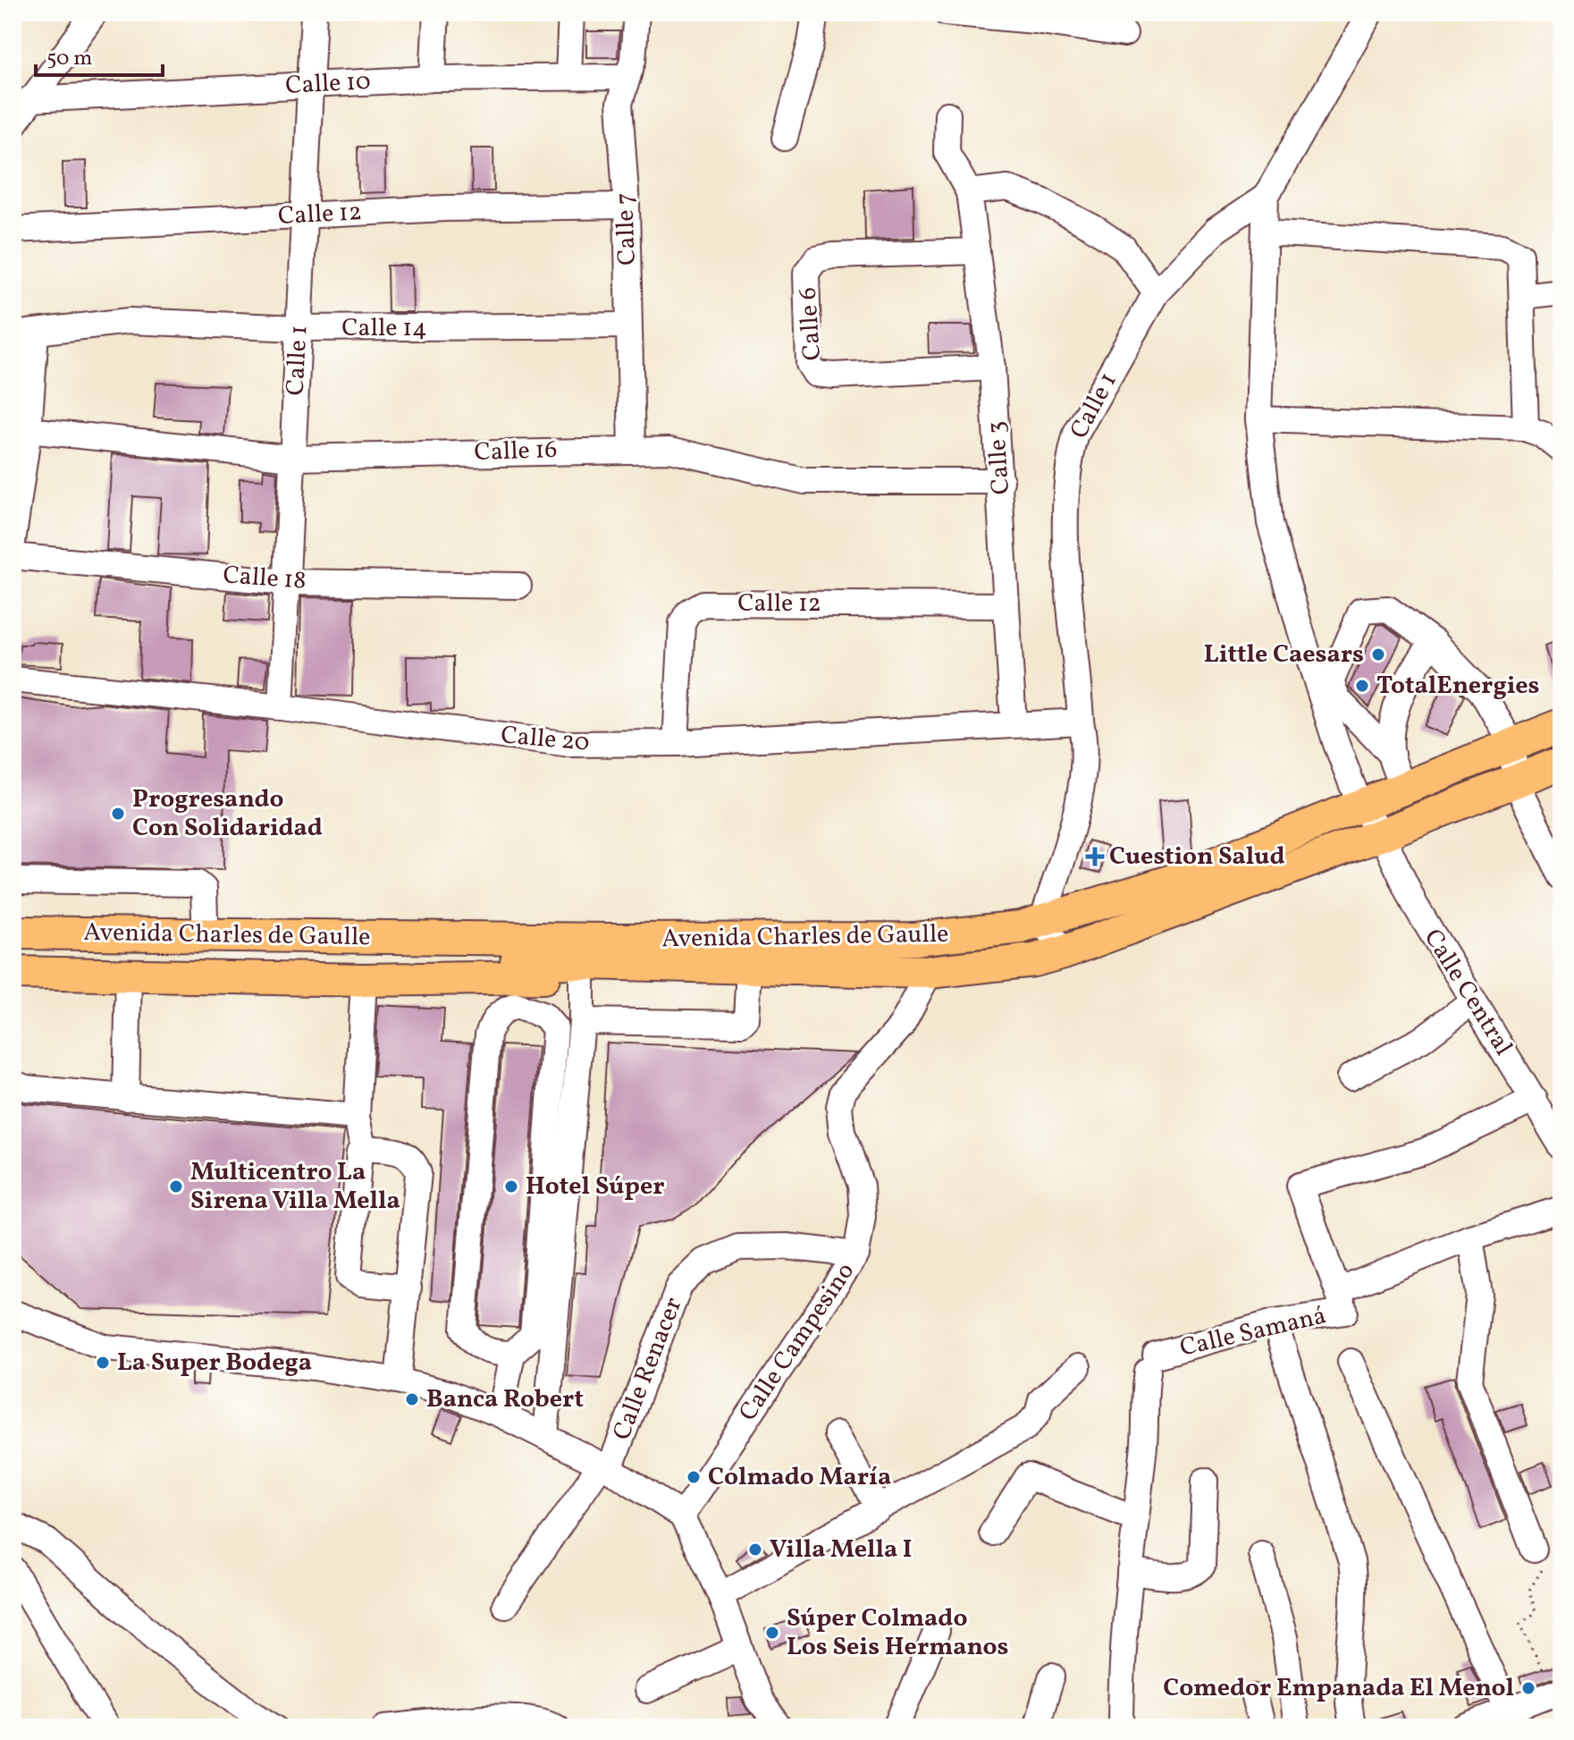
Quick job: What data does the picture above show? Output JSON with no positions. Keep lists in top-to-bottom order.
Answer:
{
  "streets": {
    "main road": ["Avenida Charles de Gaulle"],
    "street": [
      "Calle 10",
      "Calle 12",
      "Calle 7",
      "Calle 6",
      "Calle 14",
      "Calle 1",
      "Calle 16",
      "Calle 3",
      "Calle 18",
      "Calle 20",
      "Calle Central",
      "Calle Samaná",
      "Calle Campesino",
      "Calle Renacer"
    ]
  },
  "crossings": [
    ["Calle 10", "Calle 7"],
    ["Calle 10", "Calle 1"],
    ["Calle 12", "Calle 7"],
    ["Calle 12", "Calle 1"],
    ["Calle 12", "Calle 3"],
    ["Calle 12", "Calle 20"],
    ["Calle 7", "Calle 14"],
    ["Calle 7", "Calle 16"],
    ["Calle 6", "Calle 3"],
    ["Calle 14", "Calle 1"],
    ["Calle 1", "Calle 16"],
    ["Calle 1", "Calle 18"],
    ["Calle 1", "Calle 20"],
    ["Calle 1", "Avenida Charles de Gaulle"],
    ["Calle 1", "Calle Central"],
    ["Calle 16", "Calle 3"],
    ["Calle 3", "Calle 20"],
    ["Avenida Charles de Gaulle", "Calle Central"],
    ["Avenida Charles de Gaulle", "Calle Campesino"],
    ["Calle Central", "Calle Samaná"],
    ["Calle Campesino", "Calle Renacer"]
  ],
  "places": {
    "other": [
      "Little Caesars",
      "TotalEnergies",
      "Progresando Con Solidaridad",
      "Multicentro La Sirena Villa Mella",
      "Hotel Súper",
      "La Super Bodega",
      "Banca Robert",
      "Colmado María",
      "Villa Mella I",
      "Súper Colmado Los Seis Hermanos",
      "Comedor Empanada El Menol"
    ],
    "health": ["Cuestion Salud"]
  },
  "scale_bar": "50 m"
}
